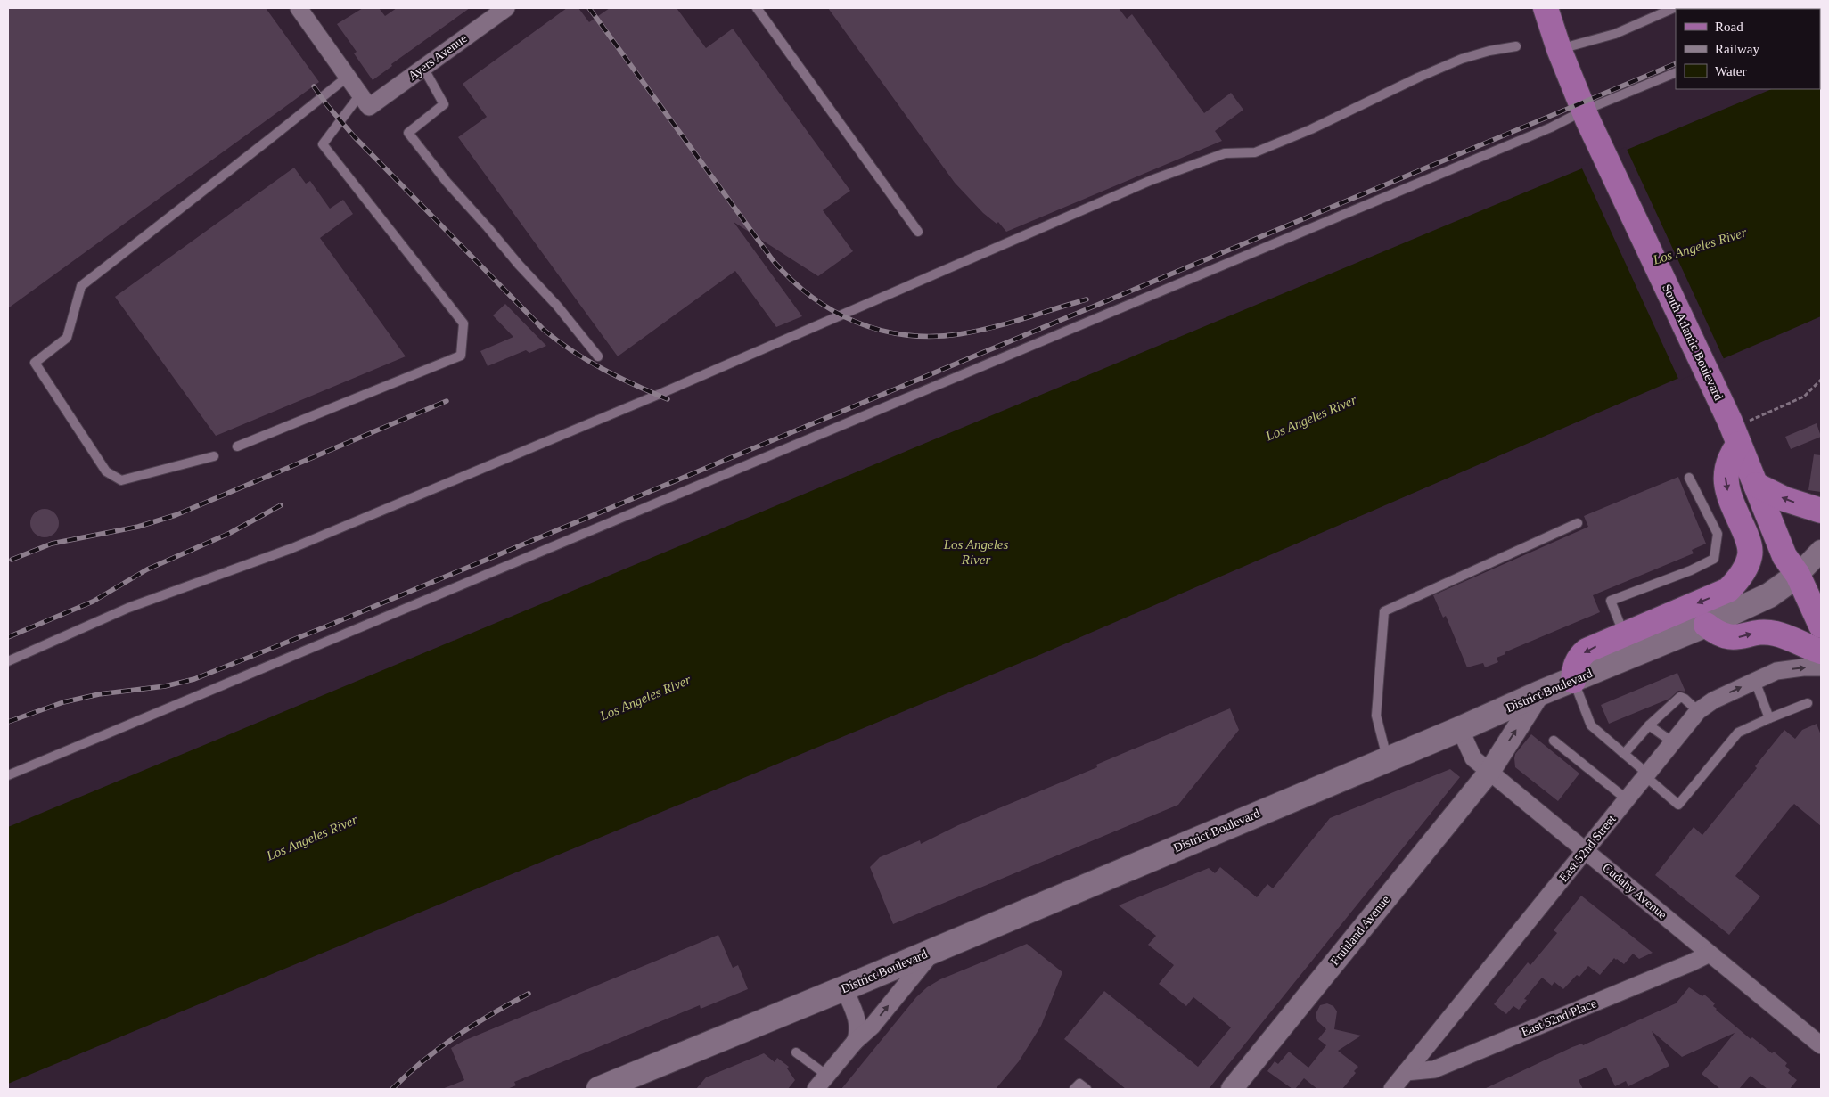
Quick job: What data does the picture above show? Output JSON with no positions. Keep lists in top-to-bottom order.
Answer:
{
  "streets": {
    "main road": ["South Atlantic Boulevard", "District Boulevard"],
    "street": [
      "Ayers Avenue",
      "East 52nd Street",
      "Cudahy Avenue",
      "Fruitland Avenue",
      "East 52nd Place"
    ]
  },
  "crossings": [
    ["District Boulevard", "Cudahy Avenue"],
    ["District Boulevard", "Fruitland Avenue"],
    ["East 52nd Street", "Cudahy Avenue"],
    ["East 52nd Street", "East 52nd Place"],
    ["Cudahy Avenue", "Fruitland Avenue"],
    ["Cudahy Avenue", "East 52nd Place"]
  ],
  "water": ["Los Angeles River"],
  "legend": ["Road", "Railway", "Water"]
}
